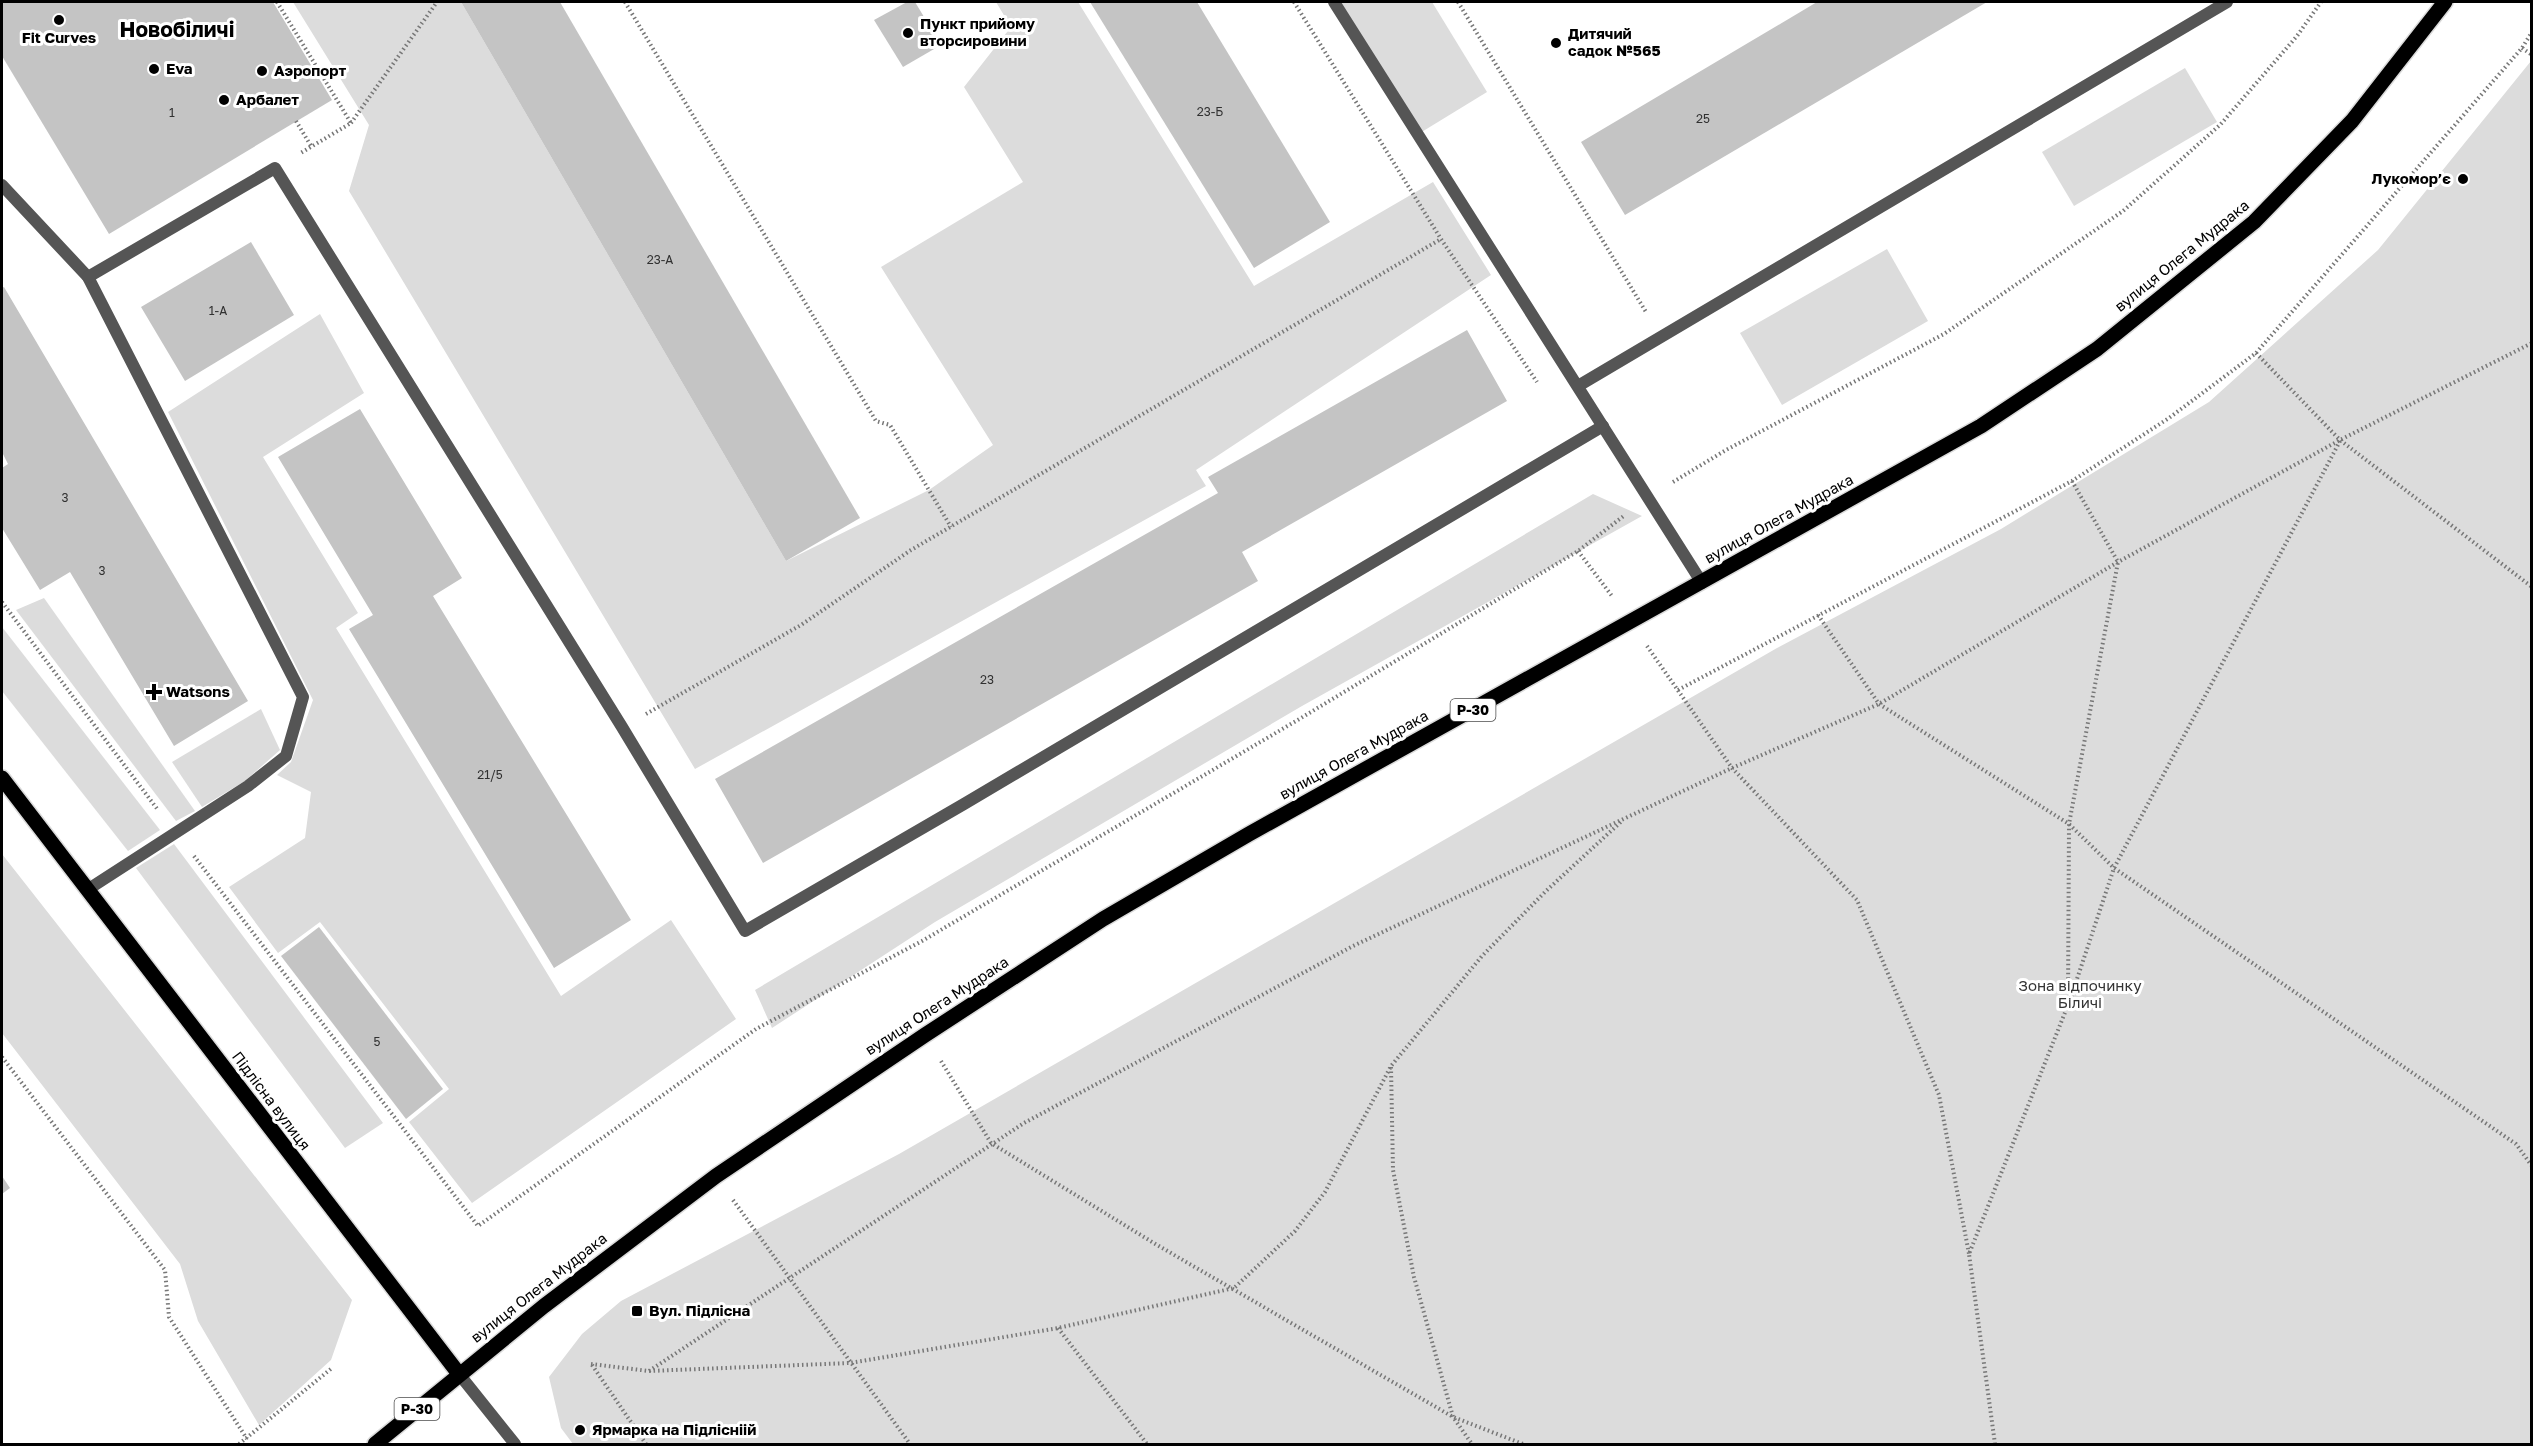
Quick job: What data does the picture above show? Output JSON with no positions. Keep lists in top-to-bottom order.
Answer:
{
  "streets": {
    "main road": ["вулиця Олега Мудрака", "Р-30", "Підлісна вулиця"]
  },
  "crossings": [
    ["вулиця Олега Мудрака", "Підлісна вулиця"]
  ],
  "districts": ["Новобіличі"],
  "parks": ["Зона відпочинку Біличі"],
  "places": {
    "other": [
      "Fit Curves",
      "Пункт прийому вторсировини",
      "Дитячий садок №565",
      "Eva",
      "Аэропорт",
      "Арбалет",
      "Лукомор’є",
      "Ярмарка на Підлісніій"
    ],
    "health": ["Watsons"],
    "transit": ["Вул. Підлісна"]
  },
  "house_numbers": [
    "23-Б",
    "1",
    "25",
    "23-А",
    "1-А",
    "3",
    "3",
    "23",
    "21/5",
    "5"
  ]
}
